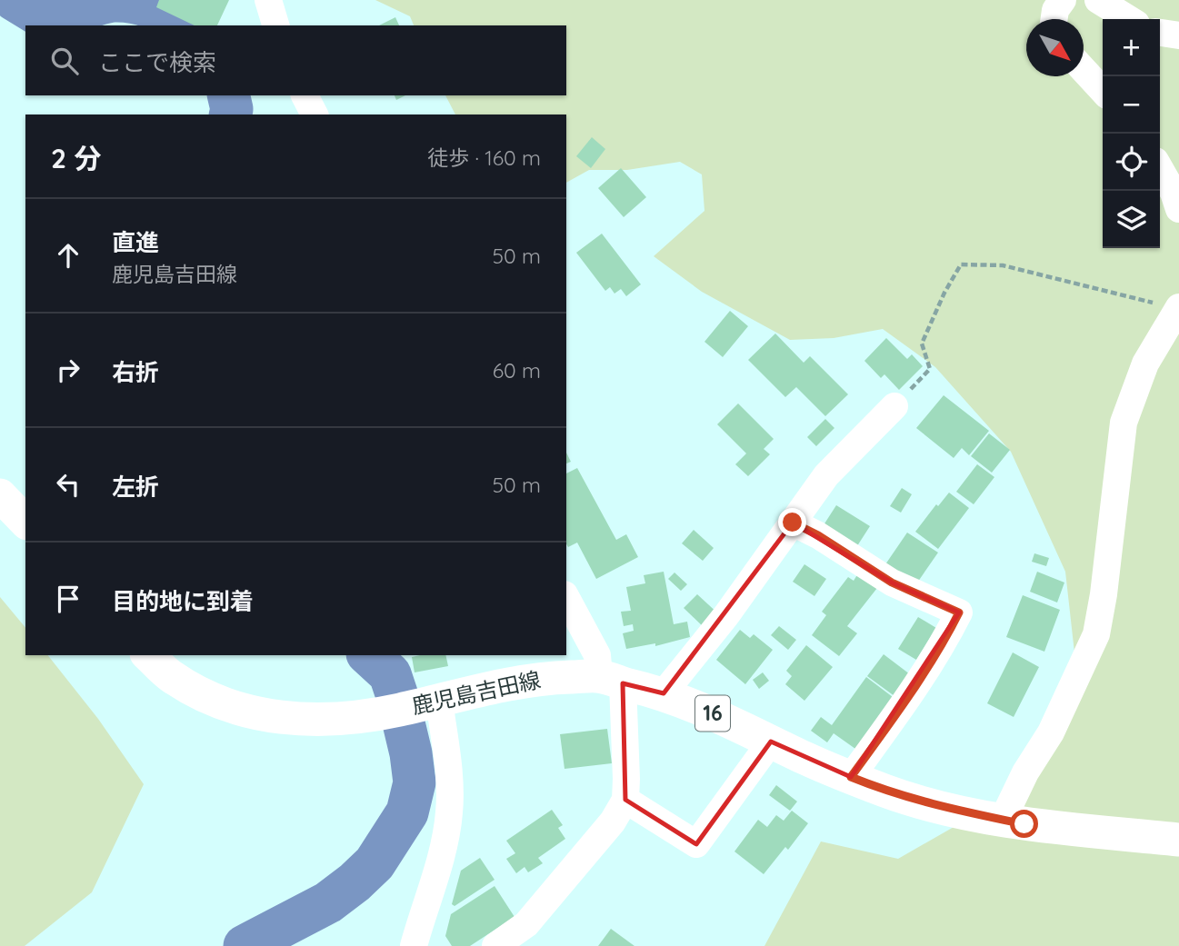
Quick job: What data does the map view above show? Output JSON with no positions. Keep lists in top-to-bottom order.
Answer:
{
  "streets": {
    "main road": ["鹿児島吉田線", "16"]
  },
  "north": "bottom right",
  "page": {
    "map_buttons": ["+", "−"],
    "search": "ここで検索",
    "heading": ["2 分", "徒歩 · 160 m"],
    "list": [
      ["直進", "鹿児島吉田線", "50 m"],
      ["右折", "60 m"],
      ["左折", "50 m"],
      "目的地に到着"
    ]
  }
}
